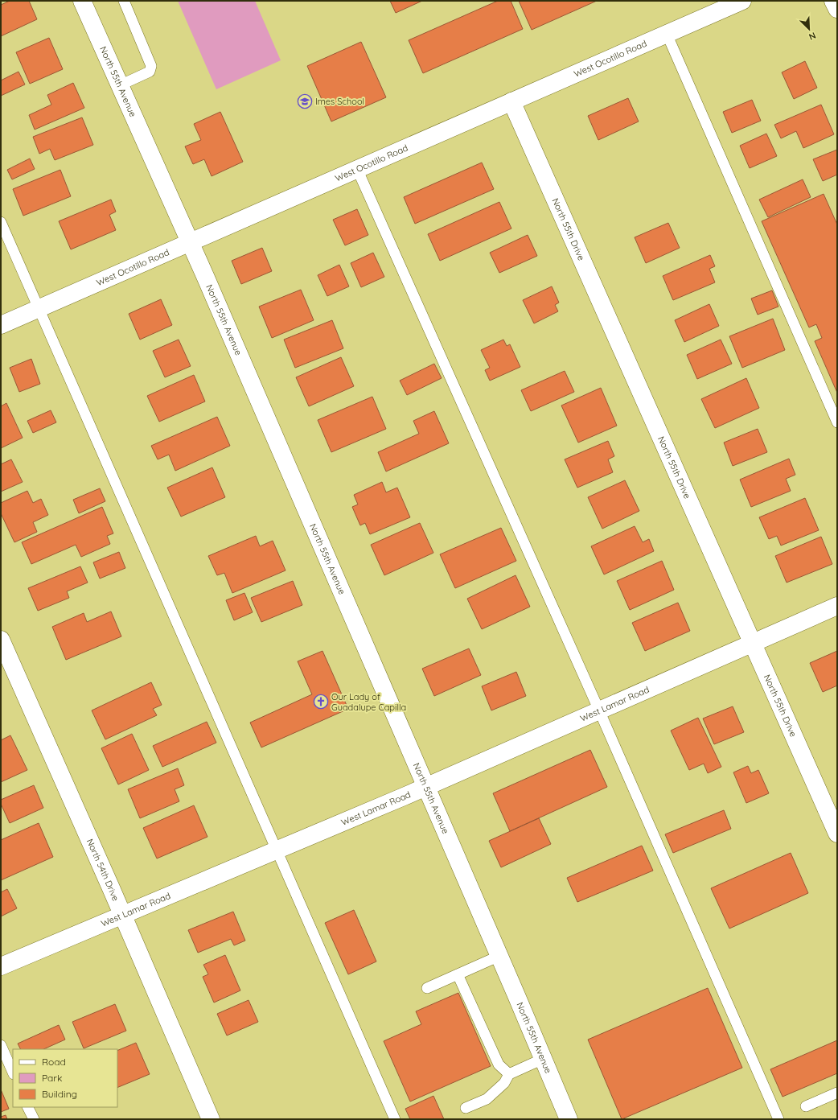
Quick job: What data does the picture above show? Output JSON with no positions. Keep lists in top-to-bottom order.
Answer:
{
  "streets": {
    "street": [
      "West Ocotillo Road",
      "North 55th Avenue",
      "North 55th Drive",
      "West Lamar Road",
      "North 54th Drive"
    ]
  },
  "crossings": [
    ["West Ocotillo Road", "North 55th Avenue"],
    ["West Ocotillo Road", "North 55th Drive"],
    ["North 55th Avenue", "West Lamar Road"],
    ["North 55th Drive", "West Lamar Road"],
    ["West Lamar Road", "North 54th Drive"]
  ],
  "places": {
    "school or university": ["Imes School"],
    "church": ["Our Lady of Guadalupe Capilla"]
  },
  "legend": ["Road", "Park", "Building"],
  "north": "bottom right"
}
